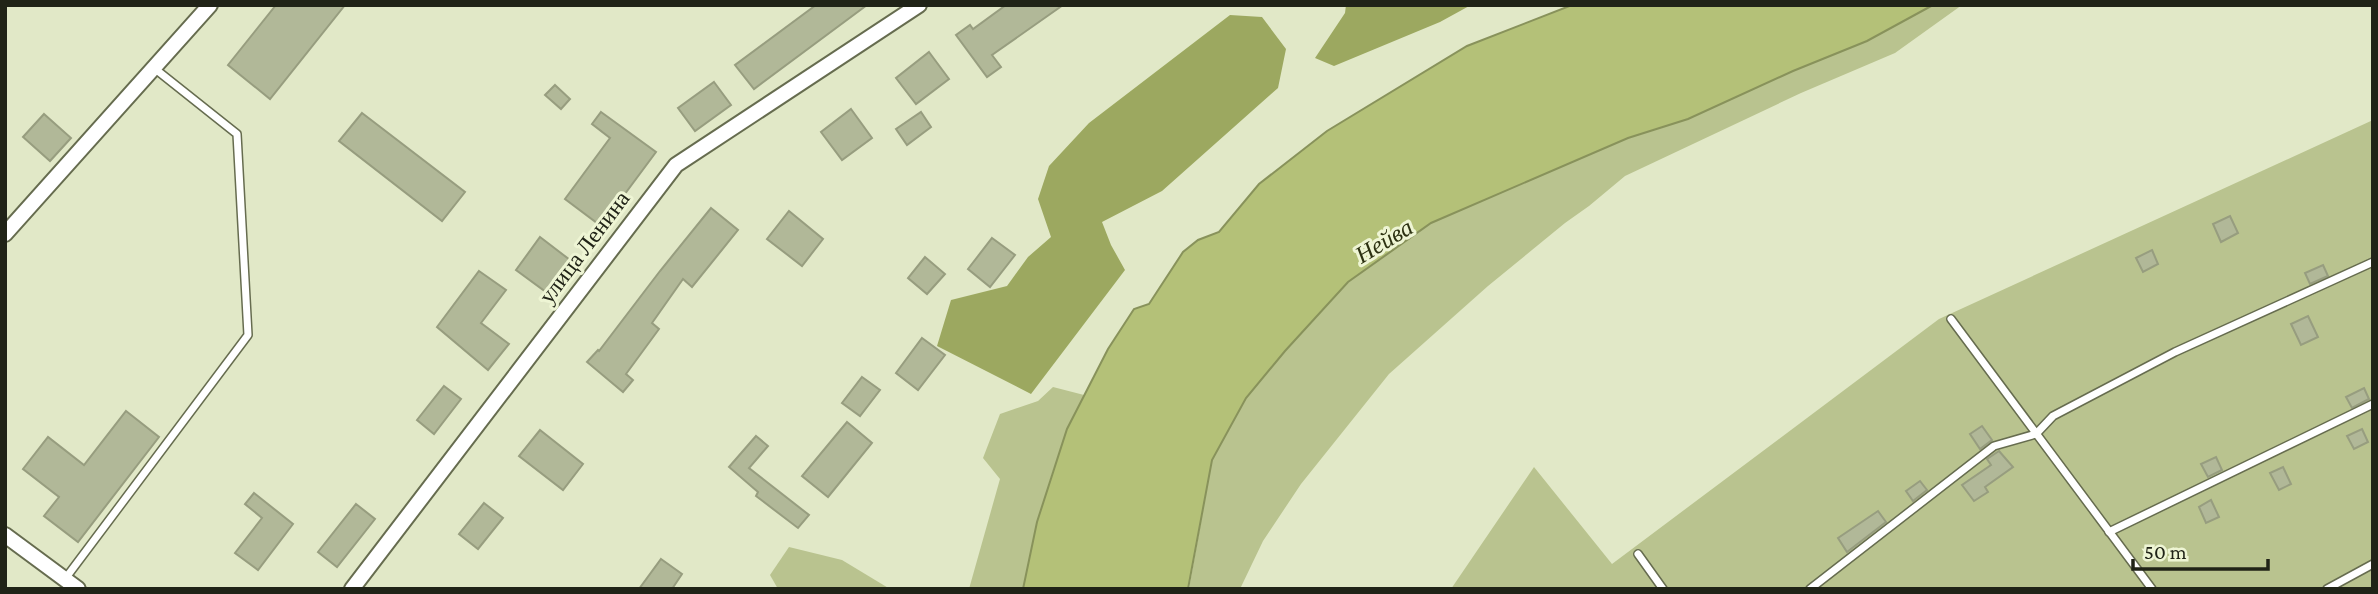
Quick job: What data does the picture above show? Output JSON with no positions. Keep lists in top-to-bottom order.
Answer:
{
  "streets": {
    "street": ["улица Ленина"]
  },
  "water": ["Нейва"],
  "scale_bar": "50 m"
}
